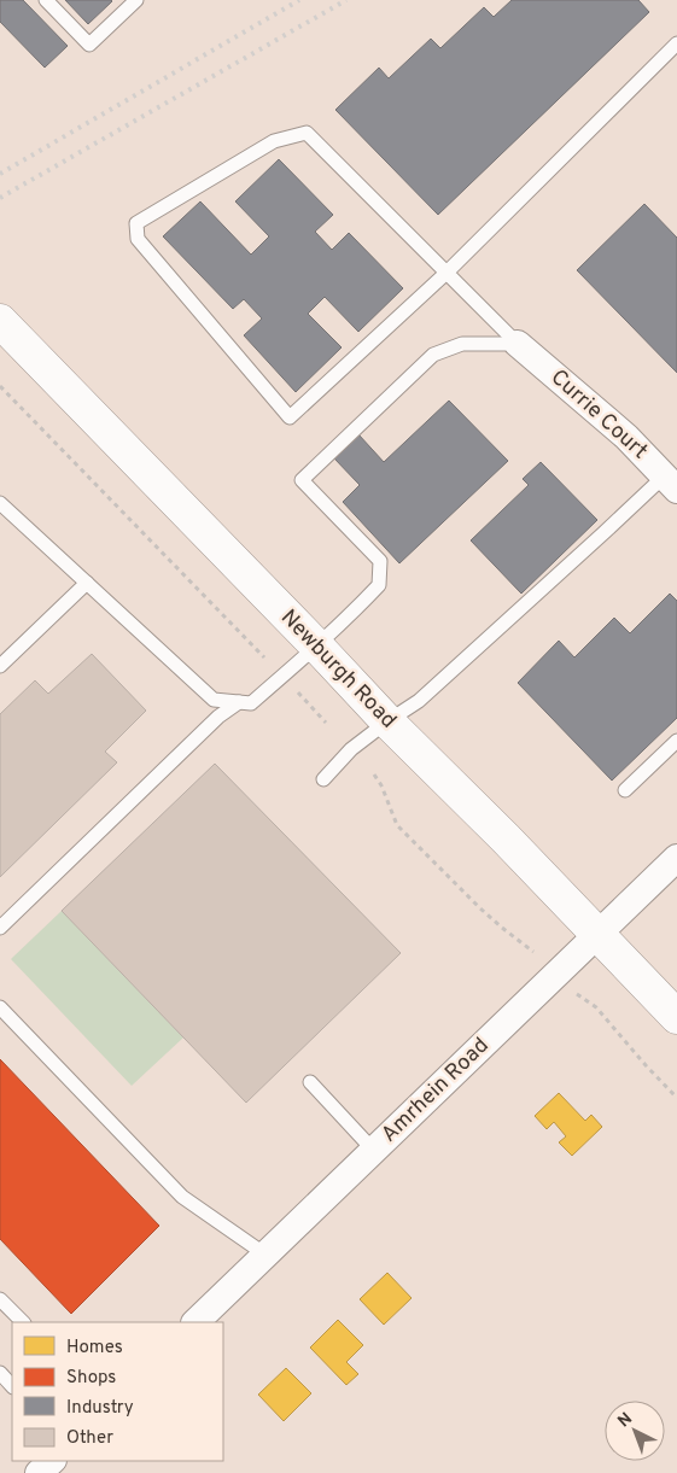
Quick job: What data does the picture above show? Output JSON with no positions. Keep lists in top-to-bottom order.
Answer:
{
  "streets": {
    "main road": ["Newburgh Road"],
    "street": ["Currie Court", "Amrhein Road"]
  },
  "crossings": [
    ["Newburgh Road", "Amrhein Road"]
  ],
  "legend": [
    "Homes",
    "Shops",
    "Industry",
    "Other"
  ],
  "north": "top left"
}
